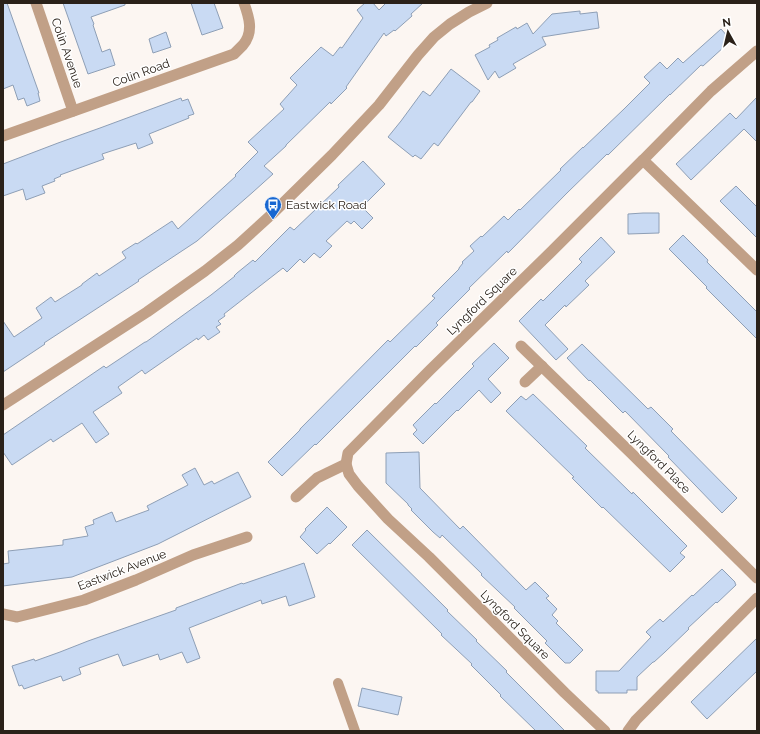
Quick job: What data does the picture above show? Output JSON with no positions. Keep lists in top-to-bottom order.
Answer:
{
  "streets": {
    "street": [
      "Colin Avenue",
      "Colin Road",
      "Lyngford Square",
      "Lyngford Place",
      "Eastwick Avenue"
    ]
  },
  "crossings": [
    ["Colin Avenue", "Colin Road"]
  ],
  "places": {
    "bus stop": ["Eastwick Road"]
  },
  "north": "top"
}
